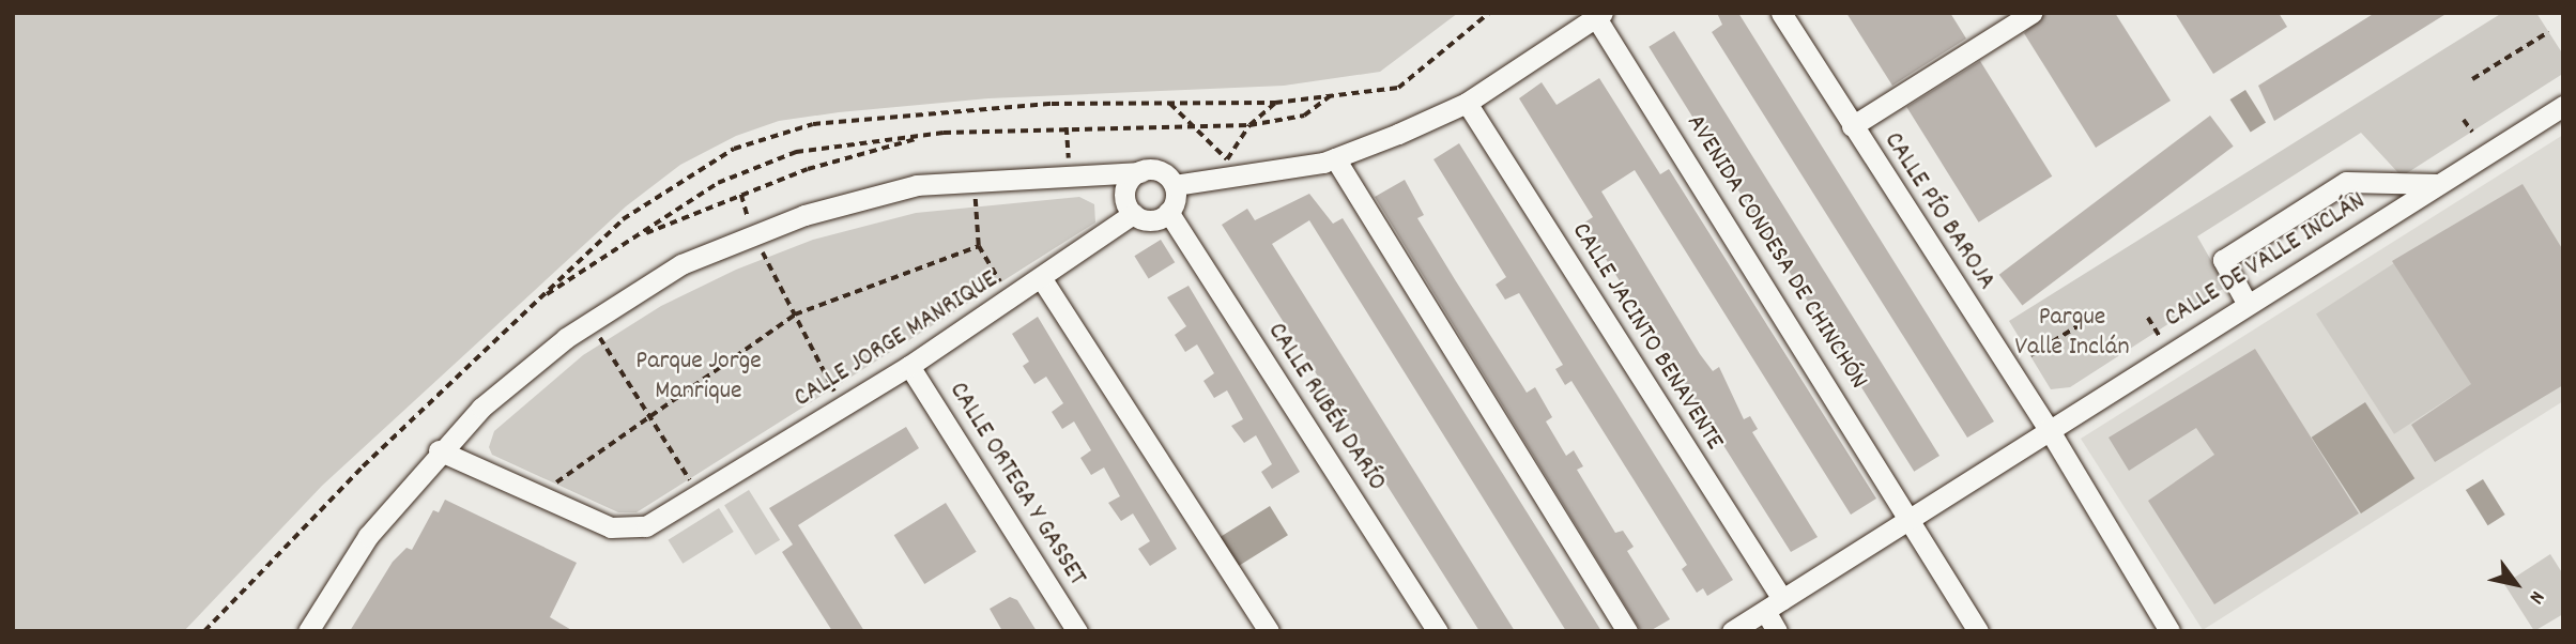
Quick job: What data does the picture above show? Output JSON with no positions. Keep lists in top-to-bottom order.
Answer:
{
  "streets": {
    "street": [
      "CALLE PÍO BAROJA",
      "AVENIDA CONDESA DE CHINCHÓN",
      "CALLE DE VALLE INCLÁN",
      "CALLE JACINTO BENAVENTE",
      "CALLE JORGE MANRIQUE",
      "CALLE RUBÉN DARÍO",
      "CALLE ORTEGA Y GASSET"
    ]
  },
  "crossings": [
    ["CALLE PÍO BAROJA", "CALLE DE VALLE INCLÁN"],
    ["AVENIDA CONDESA DE CHINCHÓN", "CALLE DE VALLE INCLÁN"],
    ["AVENIDA CONDESA DE CHINCHÓN", "CALLE JACINTO BENAVENTE"],
    ["AVENIDA CONDESA DE CHINCHÓN", "CALLE JORGE MANRIQUE"],
    ["AVENIDA CONDESA DE CHINCHÓN", "CALLE RUBÉN DARÍO"],
    ["CALLE DE VALLE INCLÁN", "CALLE JACINTO BENAVENTE"],
    ["CALLE JORGE MANRIQUE", "CALLE RUBÉN DARÍO"],
    ["CALLE JORGE MANRIQUE", "CALLE ORTEGA Y GASSET"]
  ],
  "parks": ["Parque Valle Inclán", "Parque Jorge Manrique"],
  "north": "bottom right"
}
